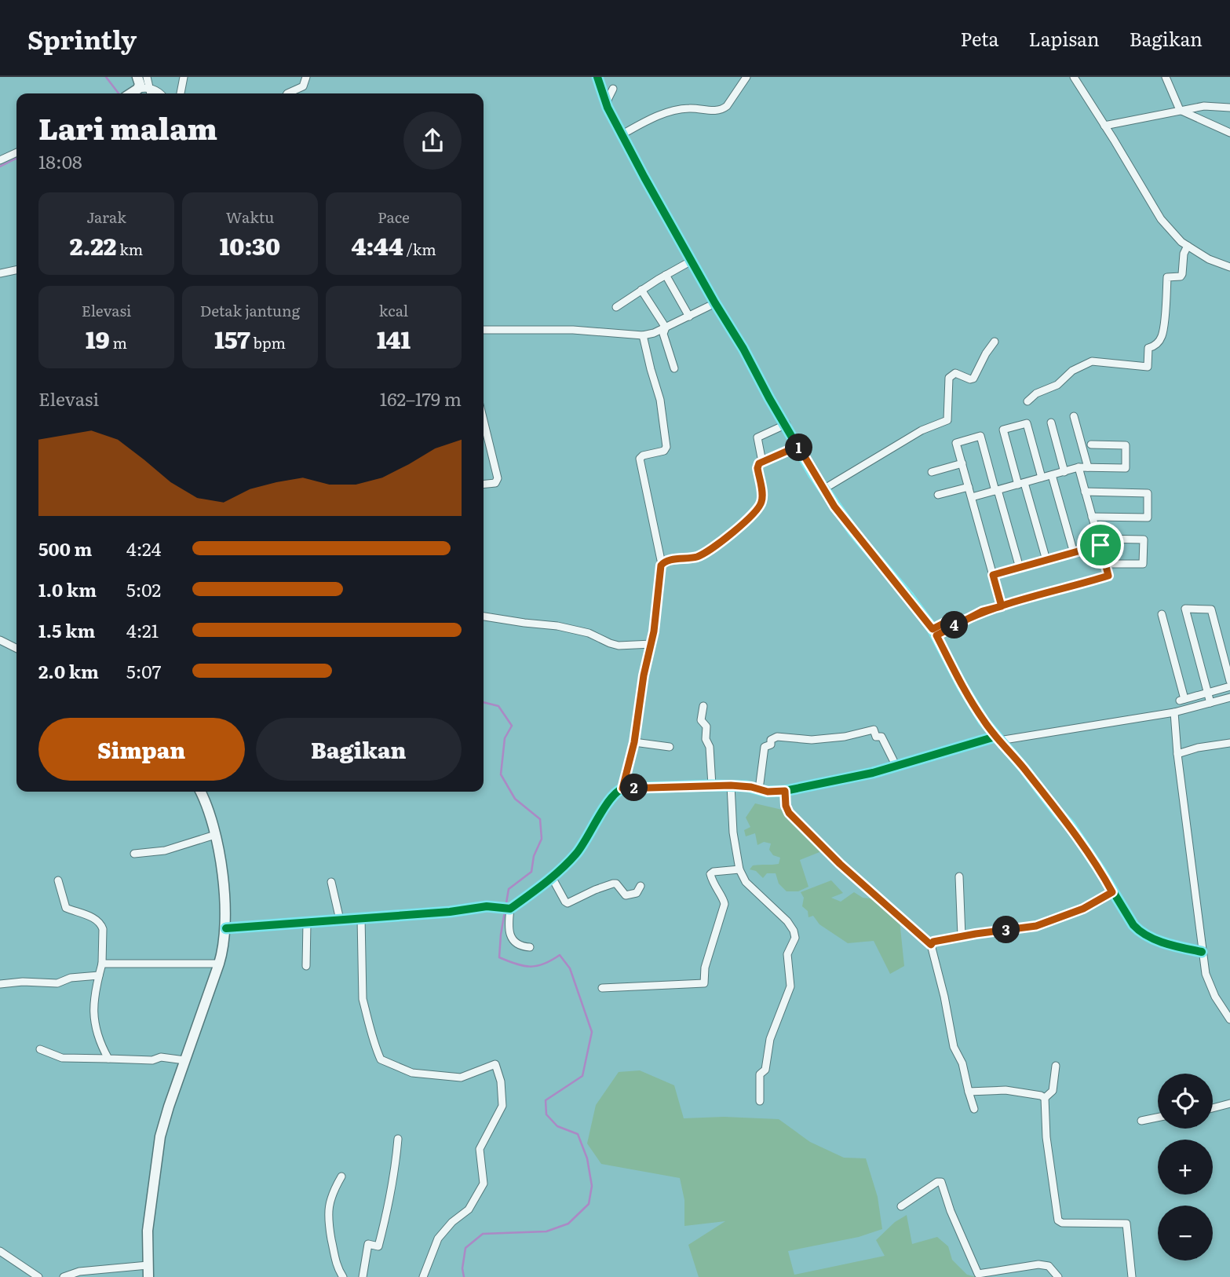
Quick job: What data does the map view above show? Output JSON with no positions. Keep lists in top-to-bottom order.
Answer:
{
  "page": {
    "header": "Sprintly",
    "nav": ["Peta", "Lapisan", "Bagikan"],
    "heading": ["Lari malam", "18:08"],
    "stats": [
      ["Jarak", "2.22 km"],
      ["Waktu", "10:30"],
      ["Pace", "4:44 /km"],
      ["Elevasi", "19 m"],
      ["Detak jantung", "157 bpm"],
      ["kcal", "141"]
    ],
    "chart": ["Elevasi", "162–179 m"],
    "pins": [
      "1",
      "4",
      "2",
      "3"
    ],
    "list": [
      {
        "name": "500 m",
        "note": "4:24"
      },
      {
        "name": "1.0 km",
        "note": "5:02"
      },
      {
        "name": "1.5 km",
        "note": "4:21"
      },
      {
        "name": "2.0 km",
        "note": "5:07"
      }
    ],
    "buttons": ["Simpan", "Bagikan"],
    "map_buttons": ["+", "−"]
  }
}
